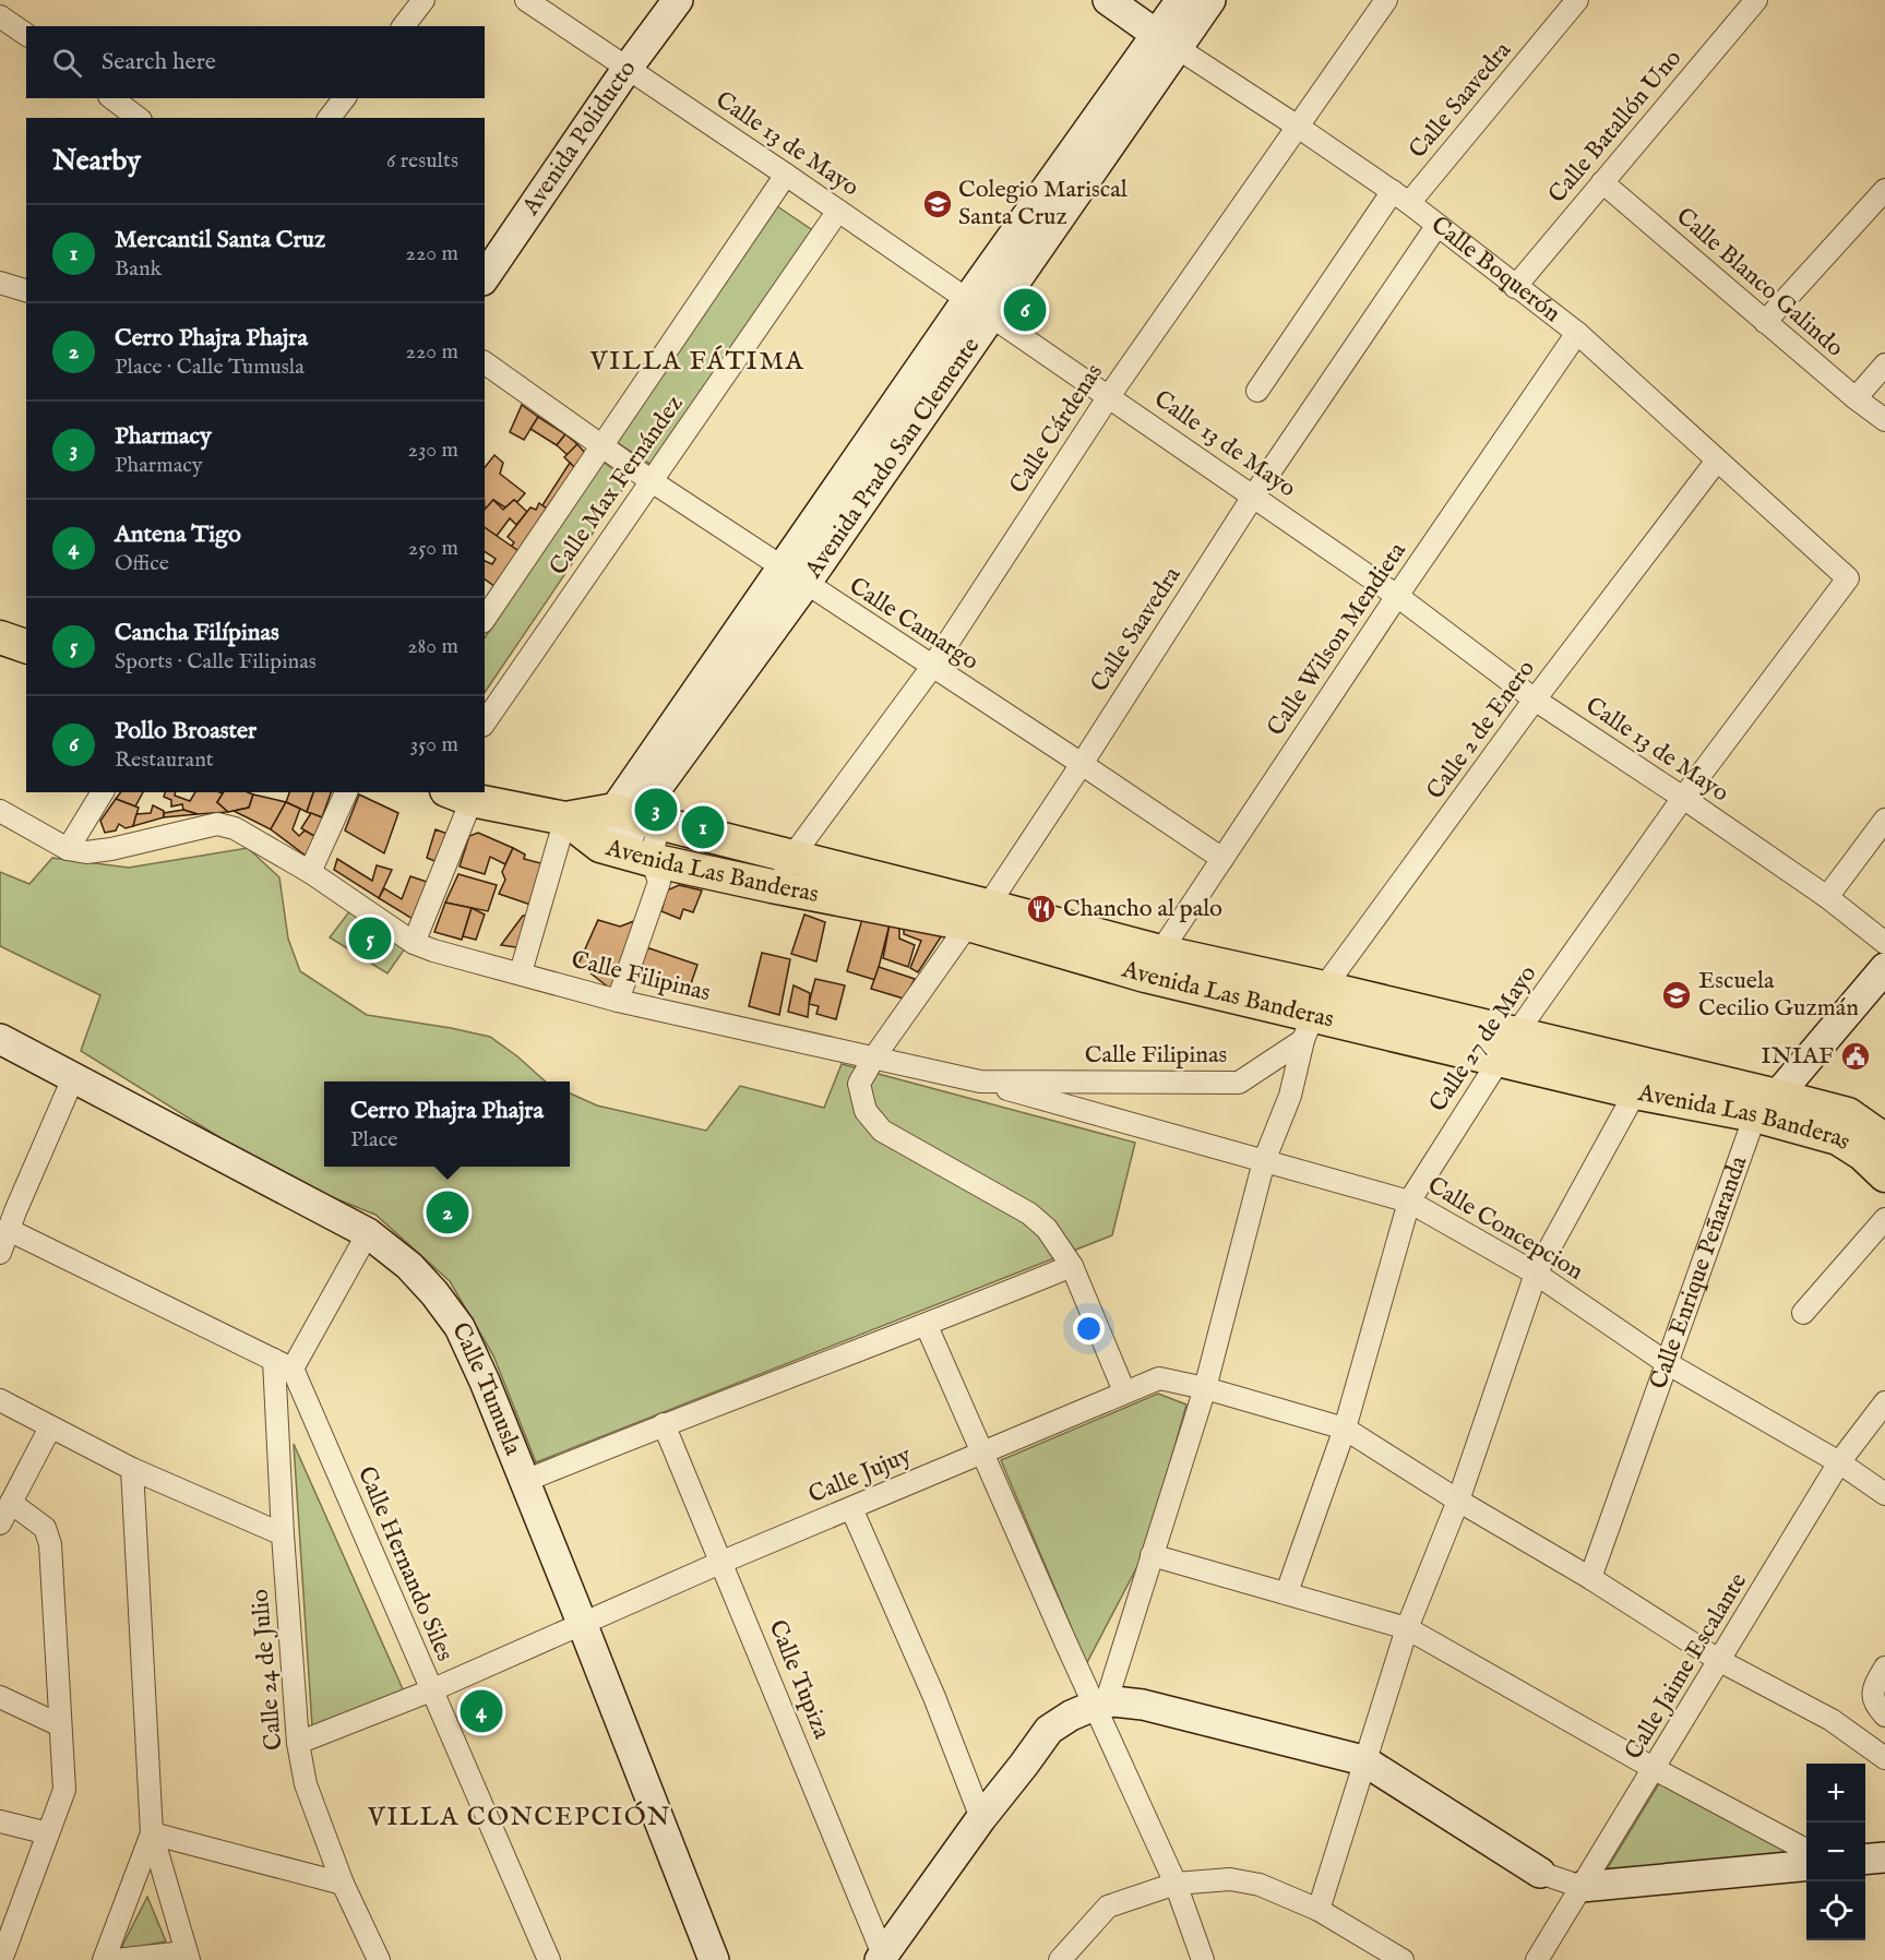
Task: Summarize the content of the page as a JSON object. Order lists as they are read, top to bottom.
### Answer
{
  "streets": {
    "main road": ["Avenida Las Banderas"],
    "street": [
      "Calle Saavedra",
      "Calle Batallón Uno",
      "Avenida Poliducto",
      "Calle 13 de Mayo",
      "Calle Boquerón",
      "Calle Blanco Galindo",
      "Calle Cárdenas",
      "Avenida Prado San Clemente",
      "Calle Max Fernández",
      "Calle Camargo",
      "Calle Wilson Mendieta",
      "Calle 2 de Enero",
      "Calle Filipinas",
      "Calle 27 de Mayo",
      "Calle Concepcion",
      "Calle Enrique Peñaranda",
      "Calle Tumusla",
      "Calle Jujuy",
      "Calle Hernando Siles",
      "Calle Jaime Escalante",
      "Calle 24 de Julio",
      "Calle Tupiza"
    ]
  },
  "crossings": [
    ["Calle Saavedra", "Calle 13 de Mayo"],
    ["Calle Saavedra", "Calle Boquerón"],
    ["Calle Saavedra", "Calle Camargo"],
    ["Calle Saavedra", "Avenida Las Banderas"],
    ["Calle Saavedra", "Calle Filipinas"],
    ["Calle Saavedra", "Calle Jujuy"],
    ["Calle Batallón Uno", "Calle Boquerón"],
    ["Calle Batallón Uno", "Calle Blanco Galindo"],
    ["Avenida Poliducto", "Calle 13 de Mayo"],
    ["Calle 13 de Mayo", "Calle Cárdenas"],
    ["Calle 13 de Mayo", "Avenida Prado San Clemente"],
    ["Calle 13 de Mayo", "Calle Max Fernández"],
    ["Calle 13 de Mayo", "Calle Wilson Mendieta"],
    ["Calle 13 de Mayo", "Calle 2 de Enero"],
    ["Calle 13 de Mayo", "Calle 27 de Mayo"],
    ["Calle Boquerón", "Calle Cárdenas"],
    ["Calle Boquerón", "Avenida Prado San Clemente"],
    ["Calle Boquerón", "Calle Wilson Mendieta"],
    ["Calle Boquerón", "Calle 2 de Enero"],
    ["Calle Boquerón", "Calle 27 de Mayo"],
    ["Calle Cárdenas", "Calle Camargo"],
    ["Calle Cárdenas", "Avenida Las Banderas"],
    ["Avenida Prado San Clemente", "Calle Camargo"],
    ["Avenida Prado San Clemente", "Avenida Las Banderas"],
    ["Calle Max Fernández", "Calle Camargo"],
    ["Calle Camargo", "Calle Wilson Mendieta"],
    ["Calle Wilson Mendieta", "Avenida Las Banderas"],
    ["Calle 2 de Enero", "Avenida Las Banderas"],
    ["Calle 2 de Enero", "Calle Filipinas"],
    ["Avenida Las Banderas", "Calle Filipinas"],
    ["Avenida Las Banderas", "Calle 27 de Mayo"],
    ["Avenida Las Banderas", "Calle Enrique Peñaranda"],
    ["Calle Filipinas", "Calle Concepcion"],
    ["Calle 27 de Mayo", "Calle Concepcion"],
    ["Calle Concepcion", "Calle Enrique Peñaranda"],
    ["Calle Concepcion", "Calle Jaime Escalante"],
    ["Calle Tumusla", "Calle Jujuy"],
    ["Calle Jujuy", "Calle Hernando Siles"],
    ["Calle Jujuy", "Calle 24 de Julio"],
    ["Calle Jujuy", "Calle Tupiza"],
    ["Calle Hernando Siles", "Calle 24 de Julio"]
  ],
  "districts": ["VILLA FÁTIMA", "VILLA CONCEPCIÓN"],
  "places": {
    "school or university": ["Colegio Mariscal Santa Cruz", "Escuela Cecilio Guzmán"],
    "restaurant": ["Chancho al palo"],
    "public building": ["INIAF"]
  },
  "page": {
    "search": "Search here",
    "heading": ["Nearby", "6 results"],
    "list": [
      {
        "mark": "1",
        "name": "Mercantil Santa Cruz",
        "note": "Bank",
        "value": "220 m"
      },
      {
        "mark": "2",
        "name": "Cerro Phajra Phajra",
        "note": "Place · Calle Tumusla",
        "value": "220 m"
      },
      {
        "mark": "3",
        "name": "Pharmacy",
        "note": "Pharmacy",
        "value": "230 m"
      },
      {
        "mark": "4",
        "name": "Antena Tigo",
        "note": "Office",
        "value": "250 m"
      },
      {
        "mark": "5",
        "name": "Cancha Filípinas",
        "note": "Sports · Calle Filipinas",
        "value": "280 m"
      },
      {
        "mark": "6",
        "name": "Pollo Broaster",
        "note": "Restaurant",
        "value": "350 m"
      }
    ],
    "pins": [
      "6",
      "3",
      "1",
      "5",
      "2",
      "4"
    ],
    "popup": ["Cerro Phajra Phajra", "Place"],
    "map_buttons": ["+", "−"]
  }
}
